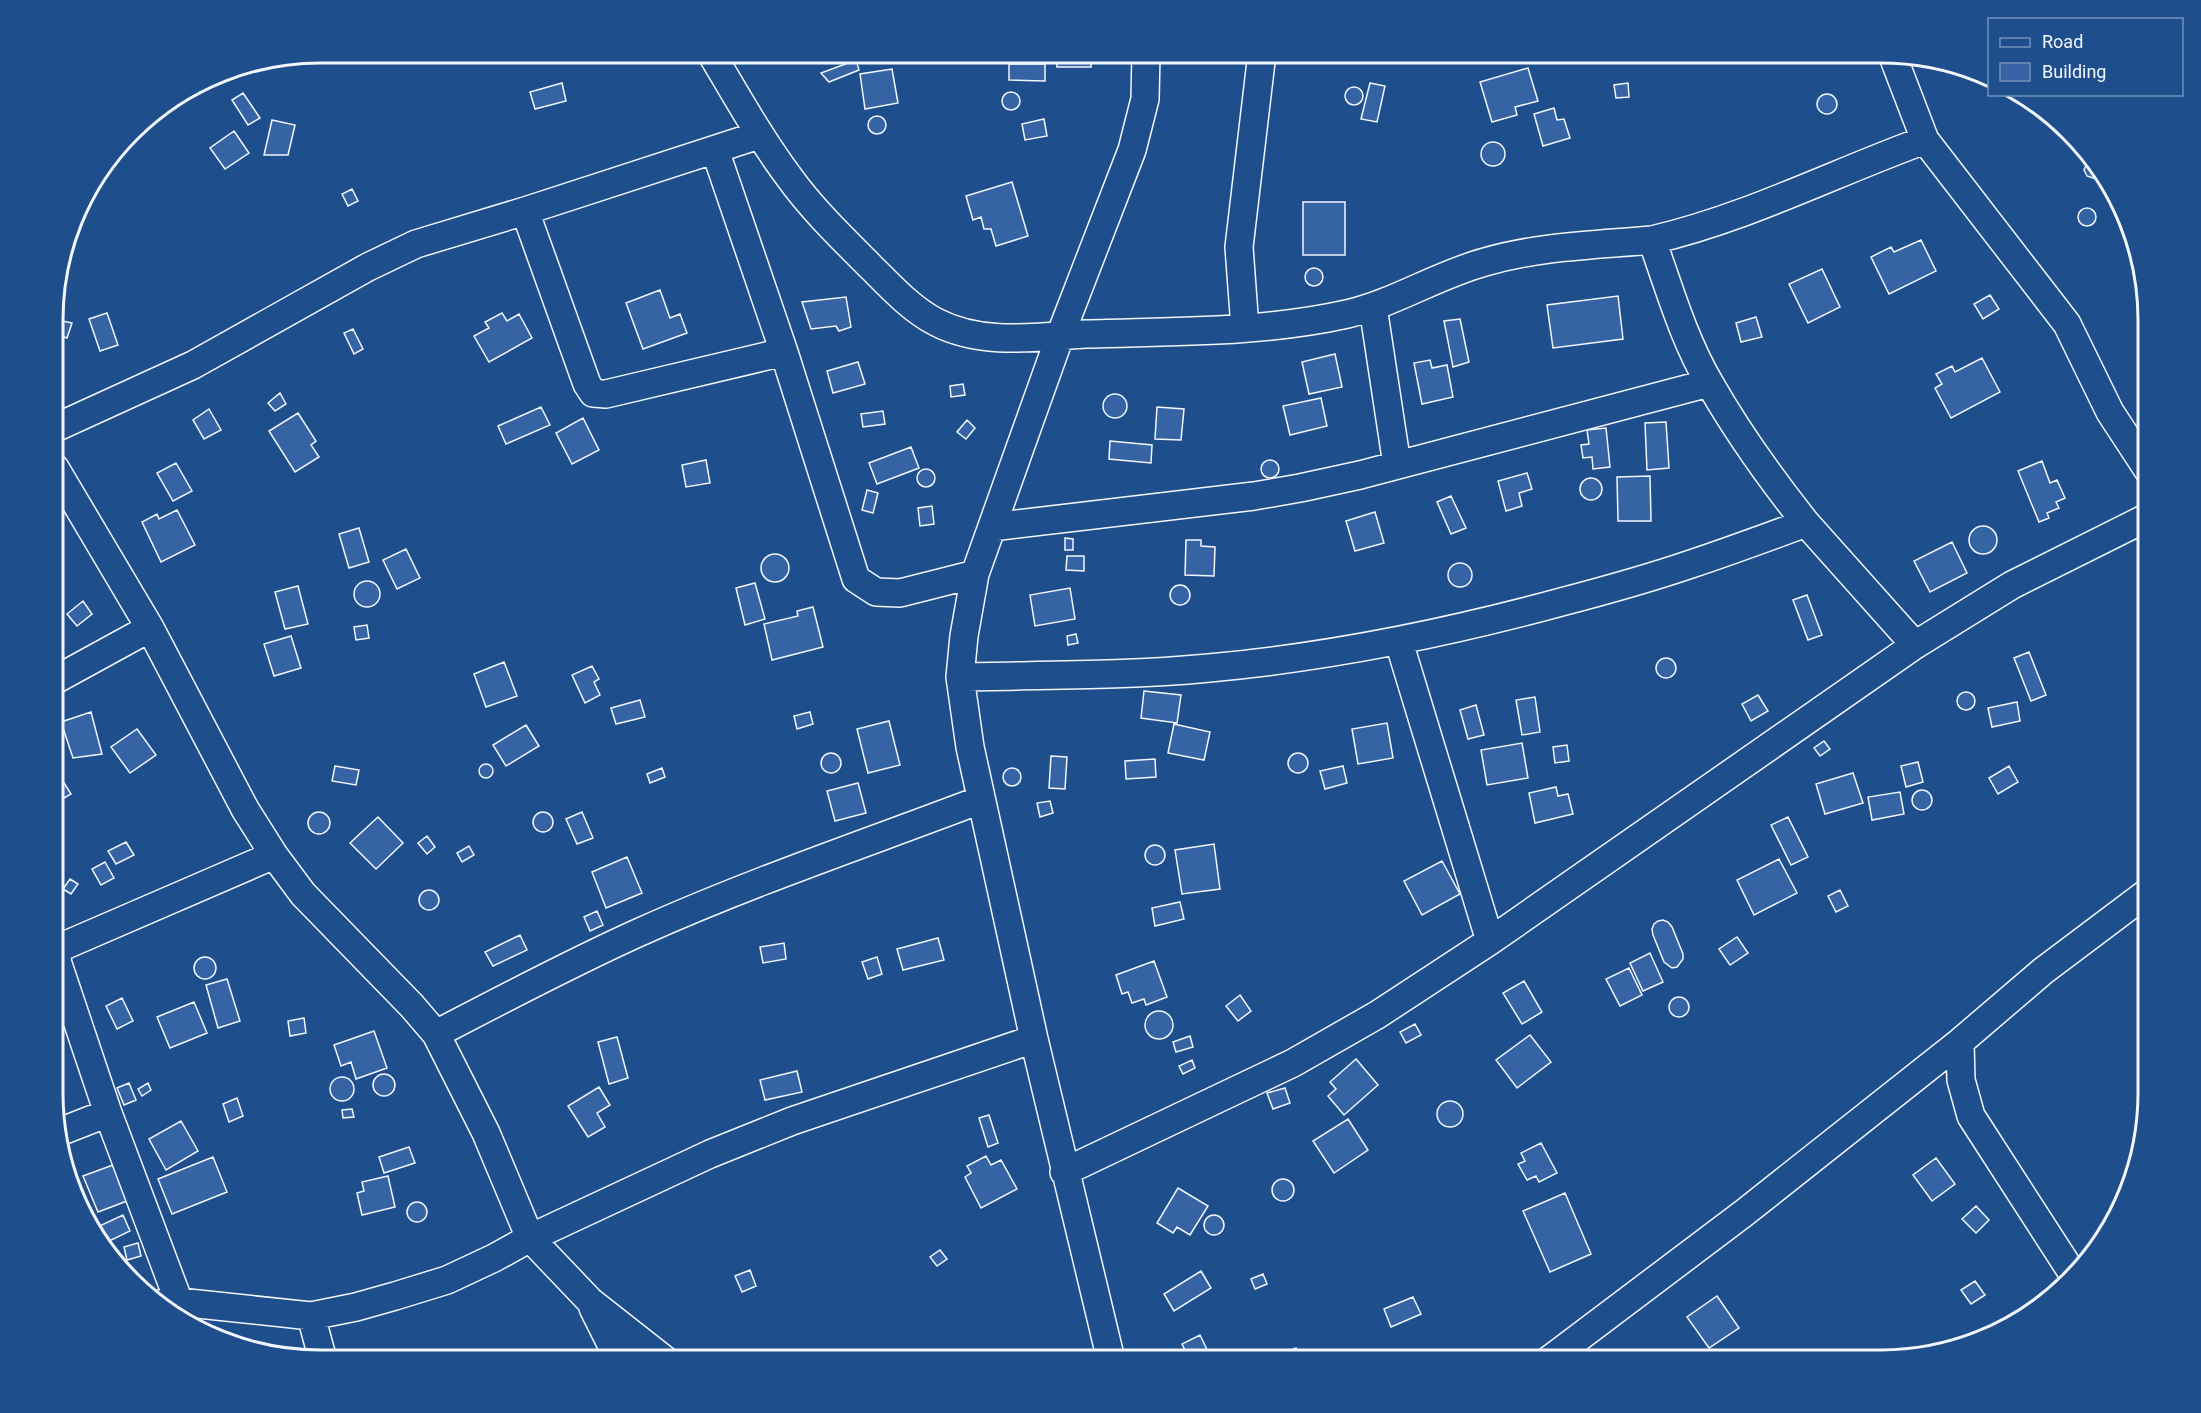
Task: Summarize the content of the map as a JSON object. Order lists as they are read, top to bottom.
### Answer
{
  "legend": ["Road", "Building"]
}
